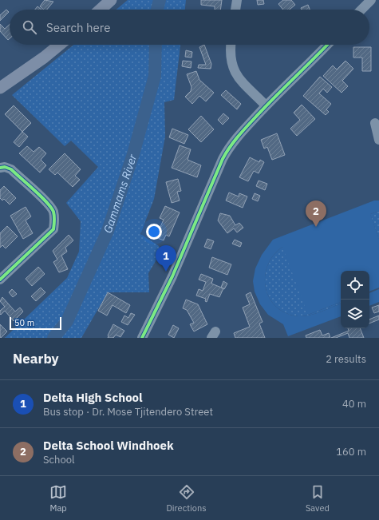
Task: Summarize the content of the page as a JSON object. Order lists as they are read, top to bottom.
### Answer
{
  "water": ["Gammams River"],
  "scale_bar": "50 m",
  "page": {
    "search": "Search here",
    "pins": ["2", "1"],
    "scale": "50 m",
    "heading": ["Nearby", "2 results"],
    "list": [
      {
        "mark": "1",
        "name": "Delta High School",
        "note": "Bus stop · Dr. Mose Tjitendero Street",
        "value": "40 m"
      },
      {
        "mark": "2",
        "name": "Delta School Windhoek",
        "note": "School",
        "value": "160 m"
      }
    ],
    "nav": ["Map", "Directions", "Saved"]
  }
}
